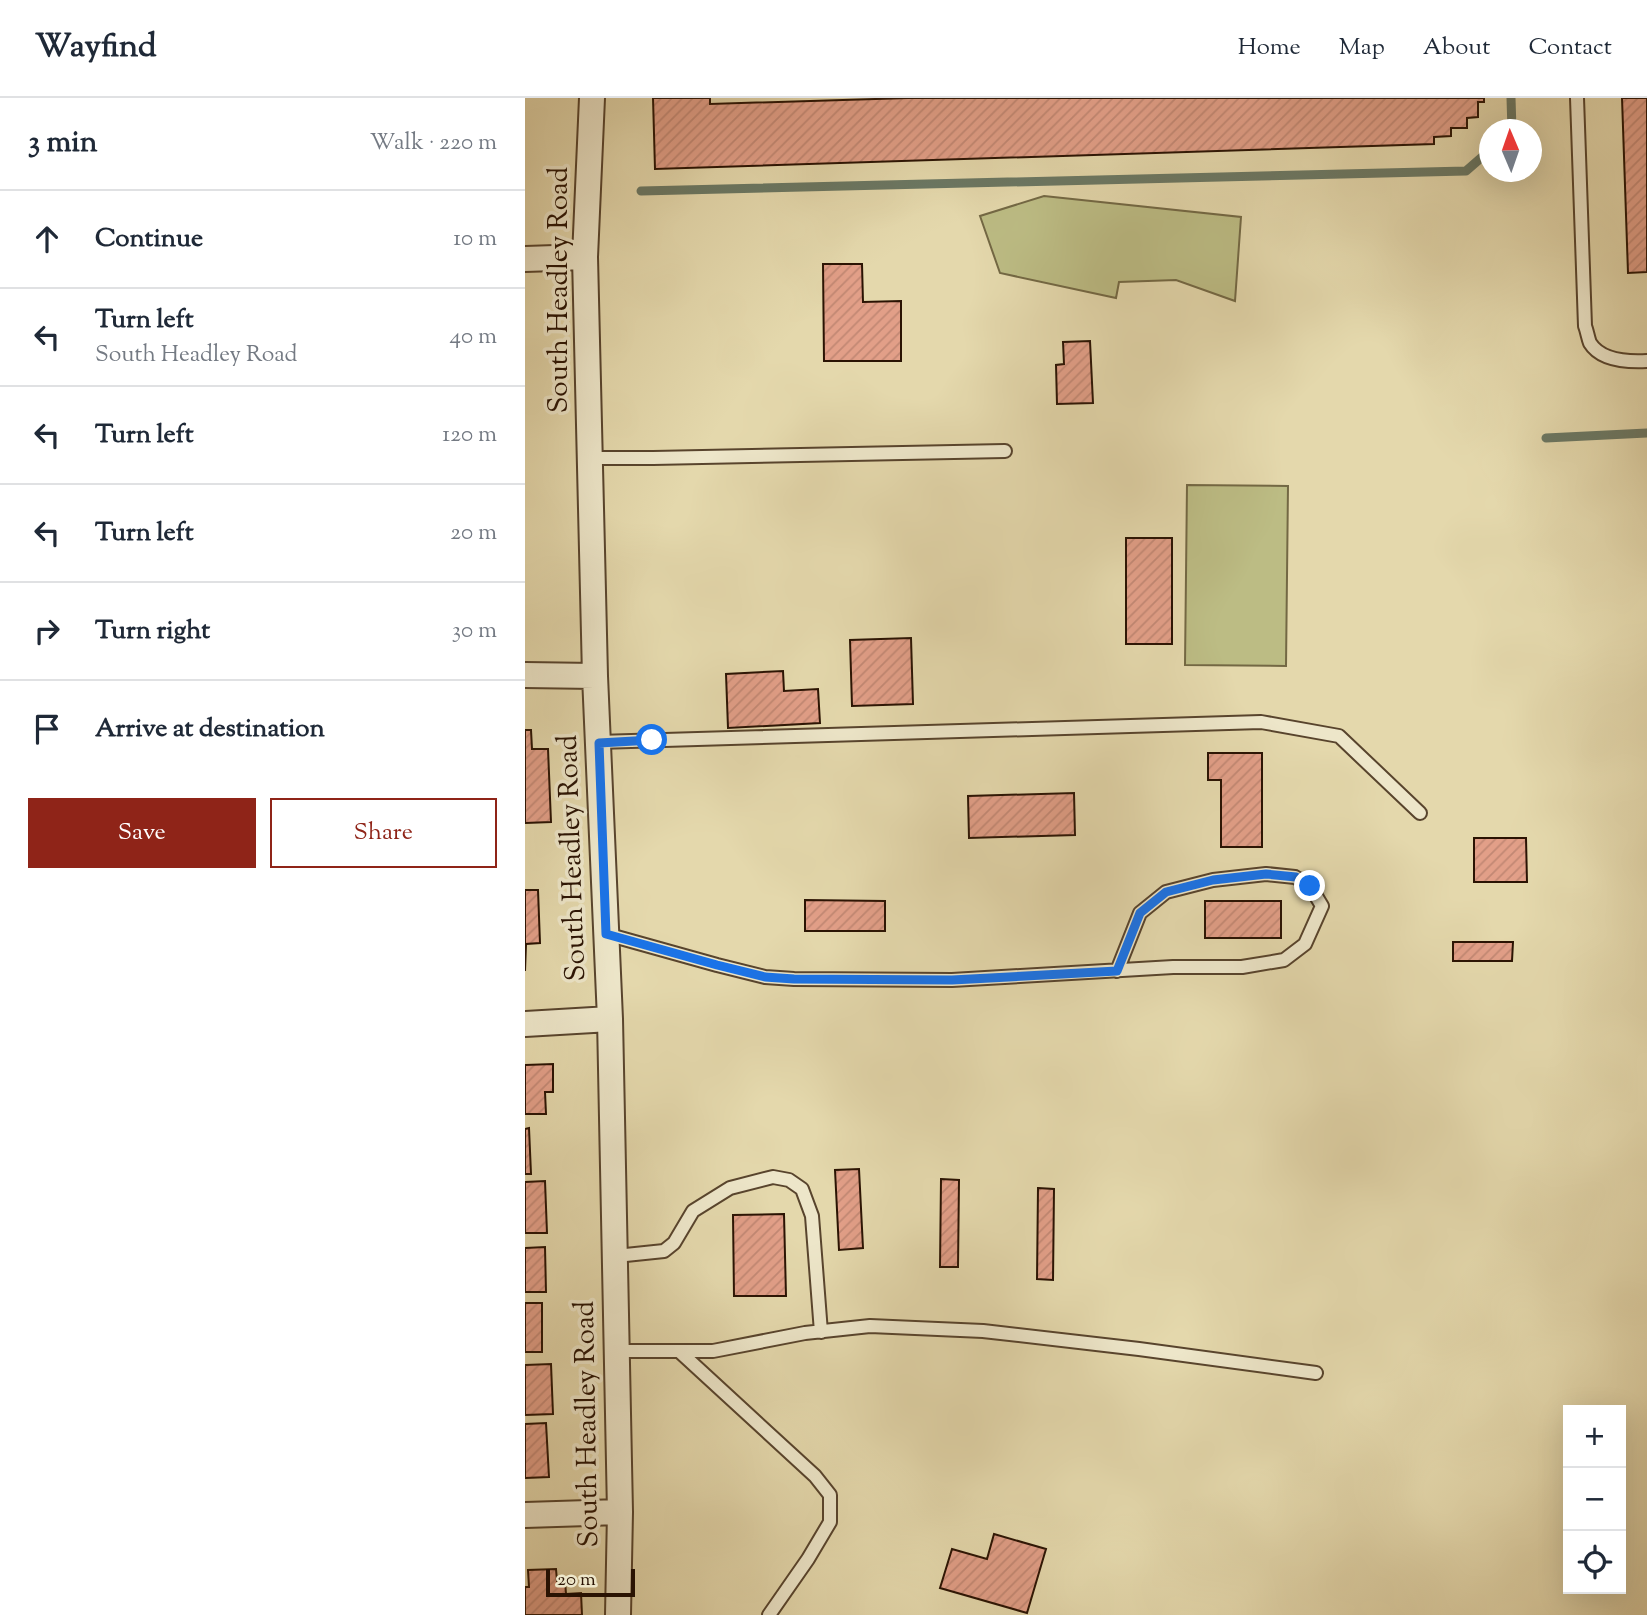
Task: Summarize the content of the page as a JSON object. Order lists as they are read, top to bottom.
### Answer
{
  "streets": {
    "street": ["South Headley Road"]
  },
  "scale_bar": "20 m",
  "north": "top",
  "page": {
    "header": "Wayfind",
    "nav": [
      "Home",
      "Map",
      "About",
      "Contact"
    ],
    "heading": ["3 min", "Walk · 220 m"],
    "list": [
      ["Continue", "10 m"],
      ["Turn left", "South Headley Road", "40 m"],
      ["Turn left", "120 m"],
      ["Turn left", "20 m"],
      ["Turn right", "30 m"],
      "Arrive at destination"
    ],
    "buttons": ["Save", "Share"],
    "map_buttons": ["+", "−"],
    "scale": "20 m"
  }
}
